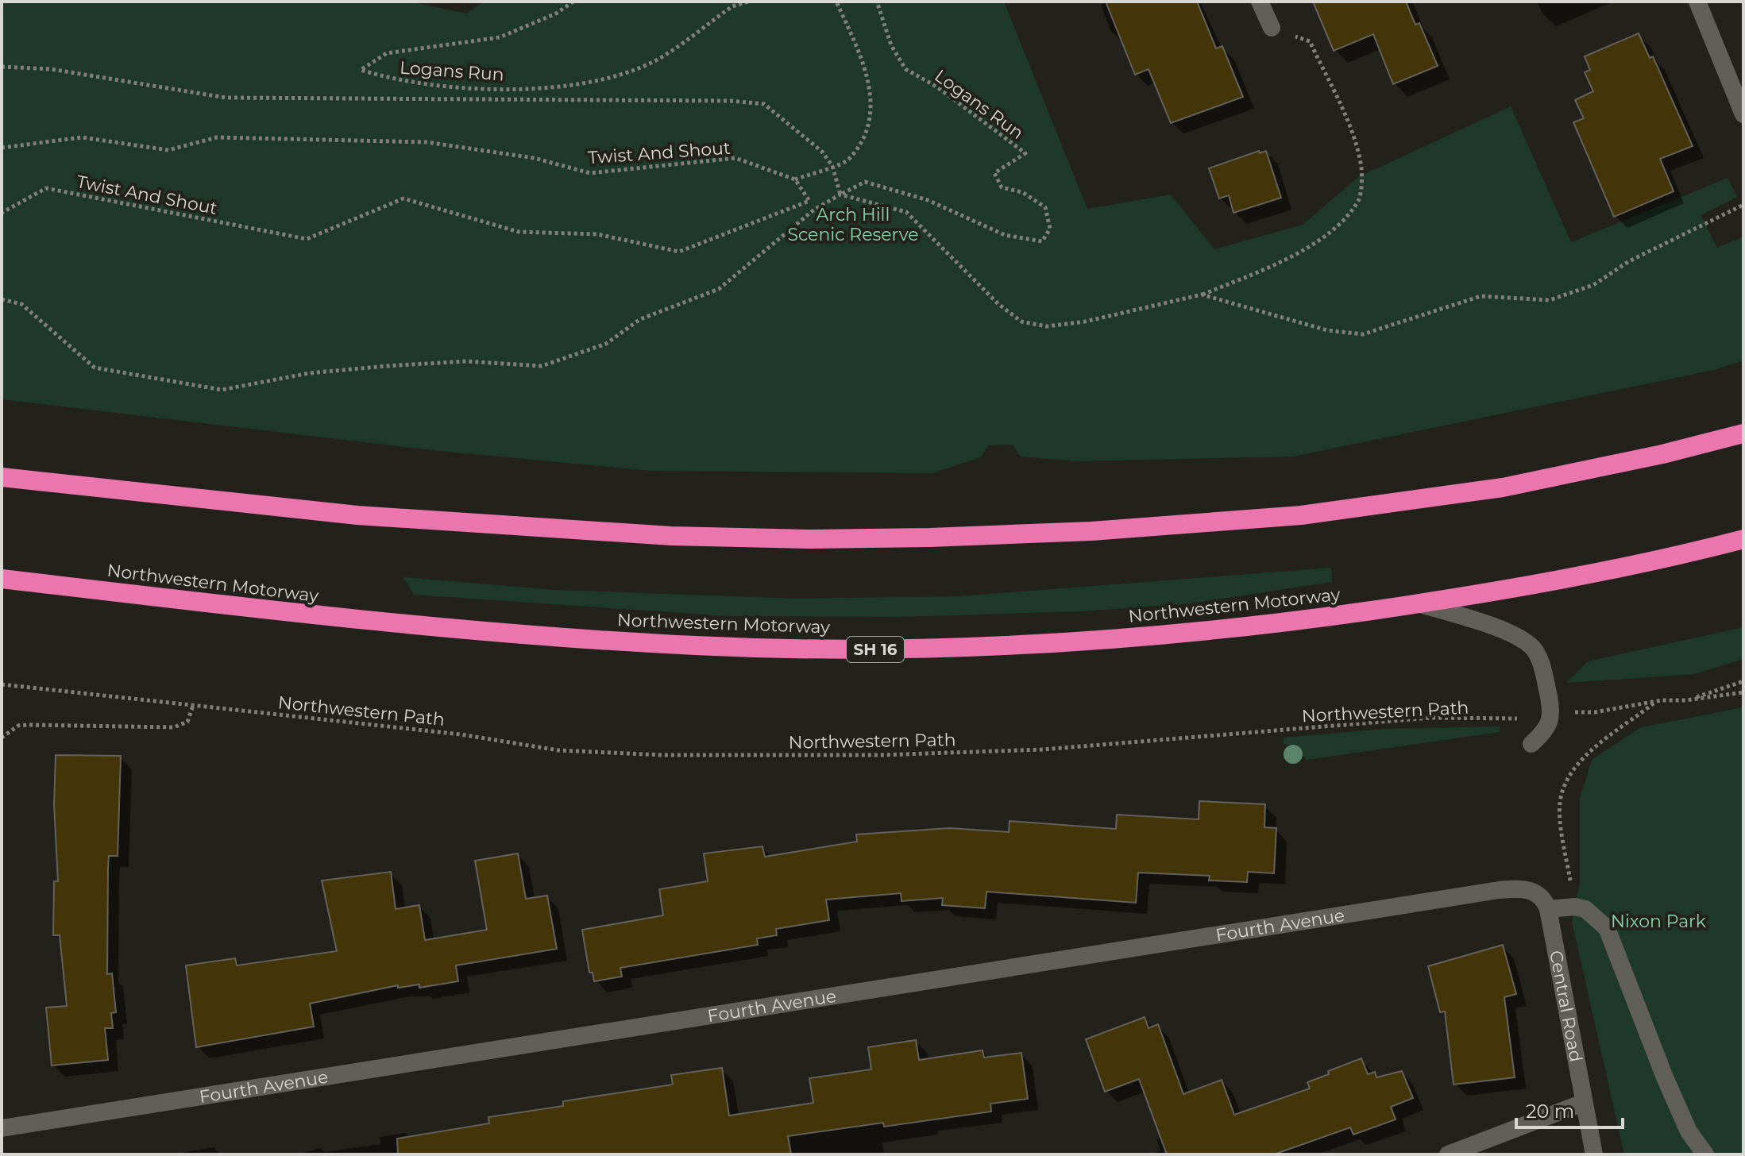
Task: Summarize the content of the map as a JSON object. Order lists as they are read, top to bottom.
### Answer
{
  "streets": {
    "highway": ["Northwestern Motorway", "SH 16"],
    "street": ["Fourth Avenue", "Central Road"],
    "path": ["Logans Run", "Twist And Shout", "Northwestern Path"]
  },
  "crossings": [
    ["Fourth Avenue", "Central Road"]
  ],
  "parks": ["Arch Hill Scenic Reserve", "Nixon Park"],
  "scale_bar": "20 m"
}
